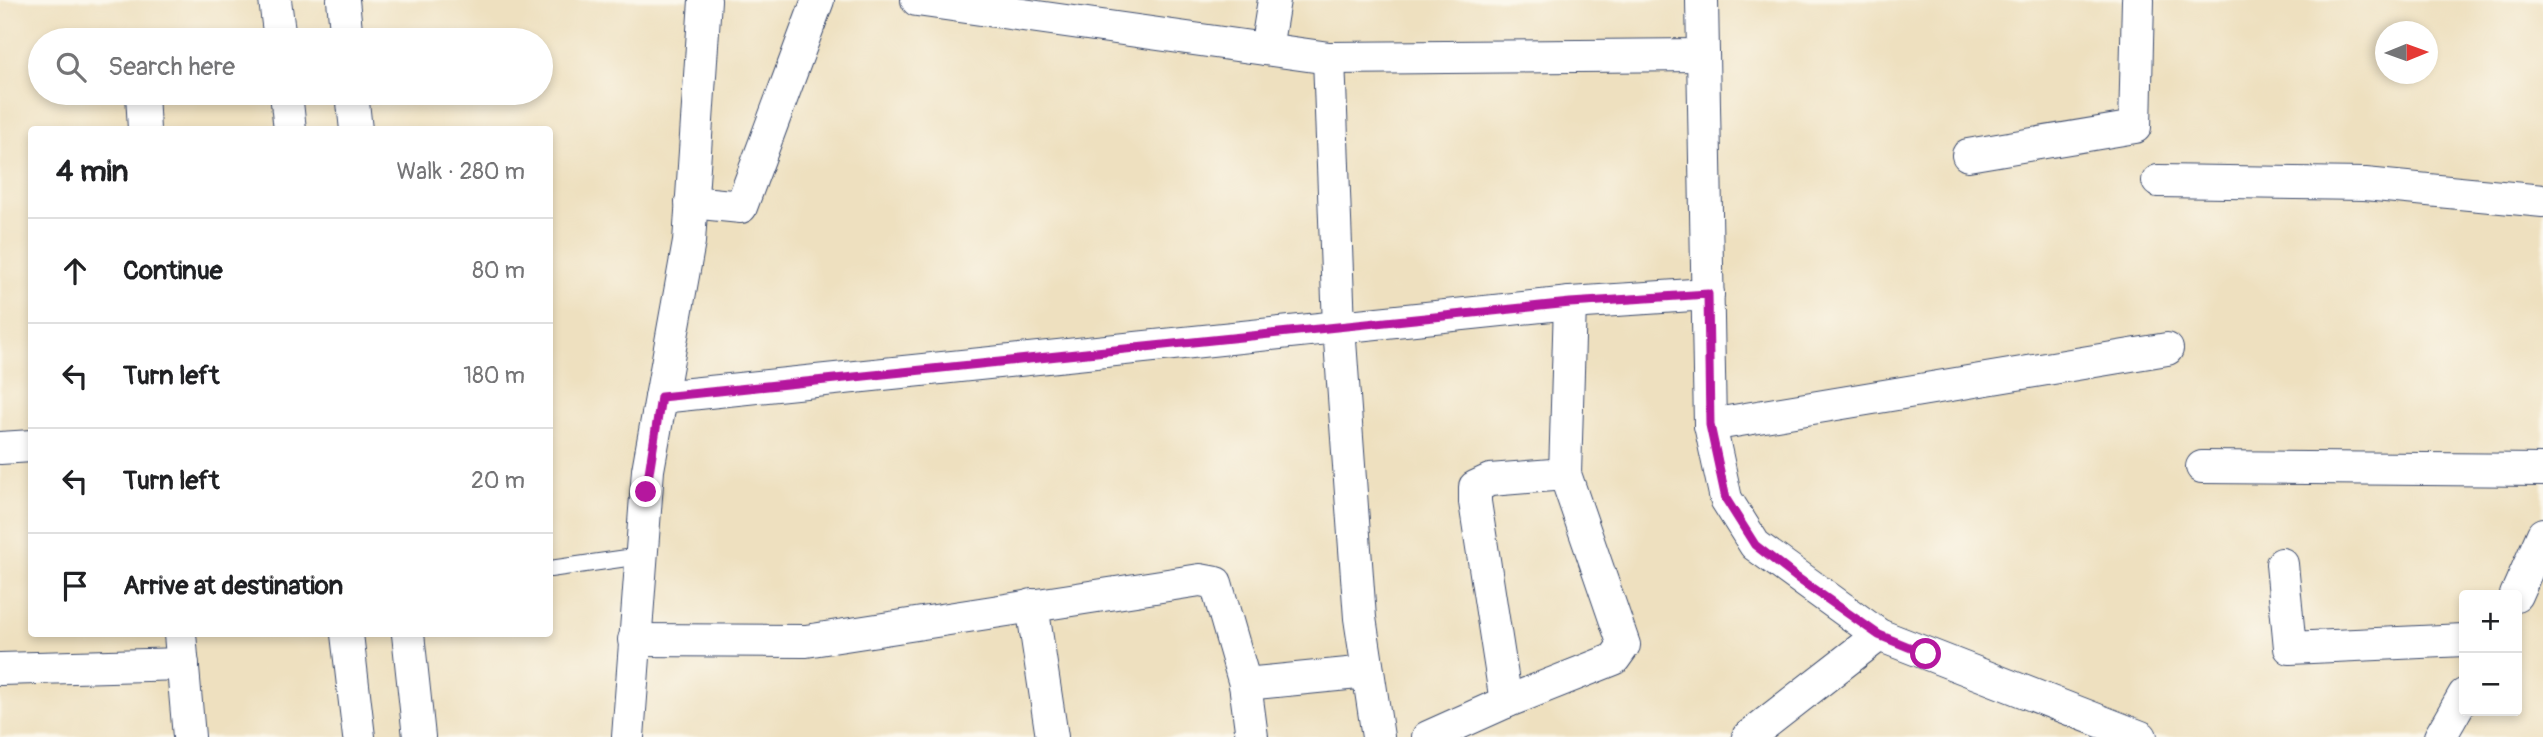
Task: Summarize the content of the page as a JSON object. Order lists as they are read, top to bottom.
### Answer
{
  "north": "right",
  "page": {
    "search": "Search here",
    "heading": ["4 min", "Walk · 280 m"],
    "list": [
      ["Continue", "80 m"],
      ["Turn left", "180 m"],
      ["Turn left", "20 m"],
      "Arrive at destination"
    ],
    "map_buttons": ["+", "−"]
  }
}
